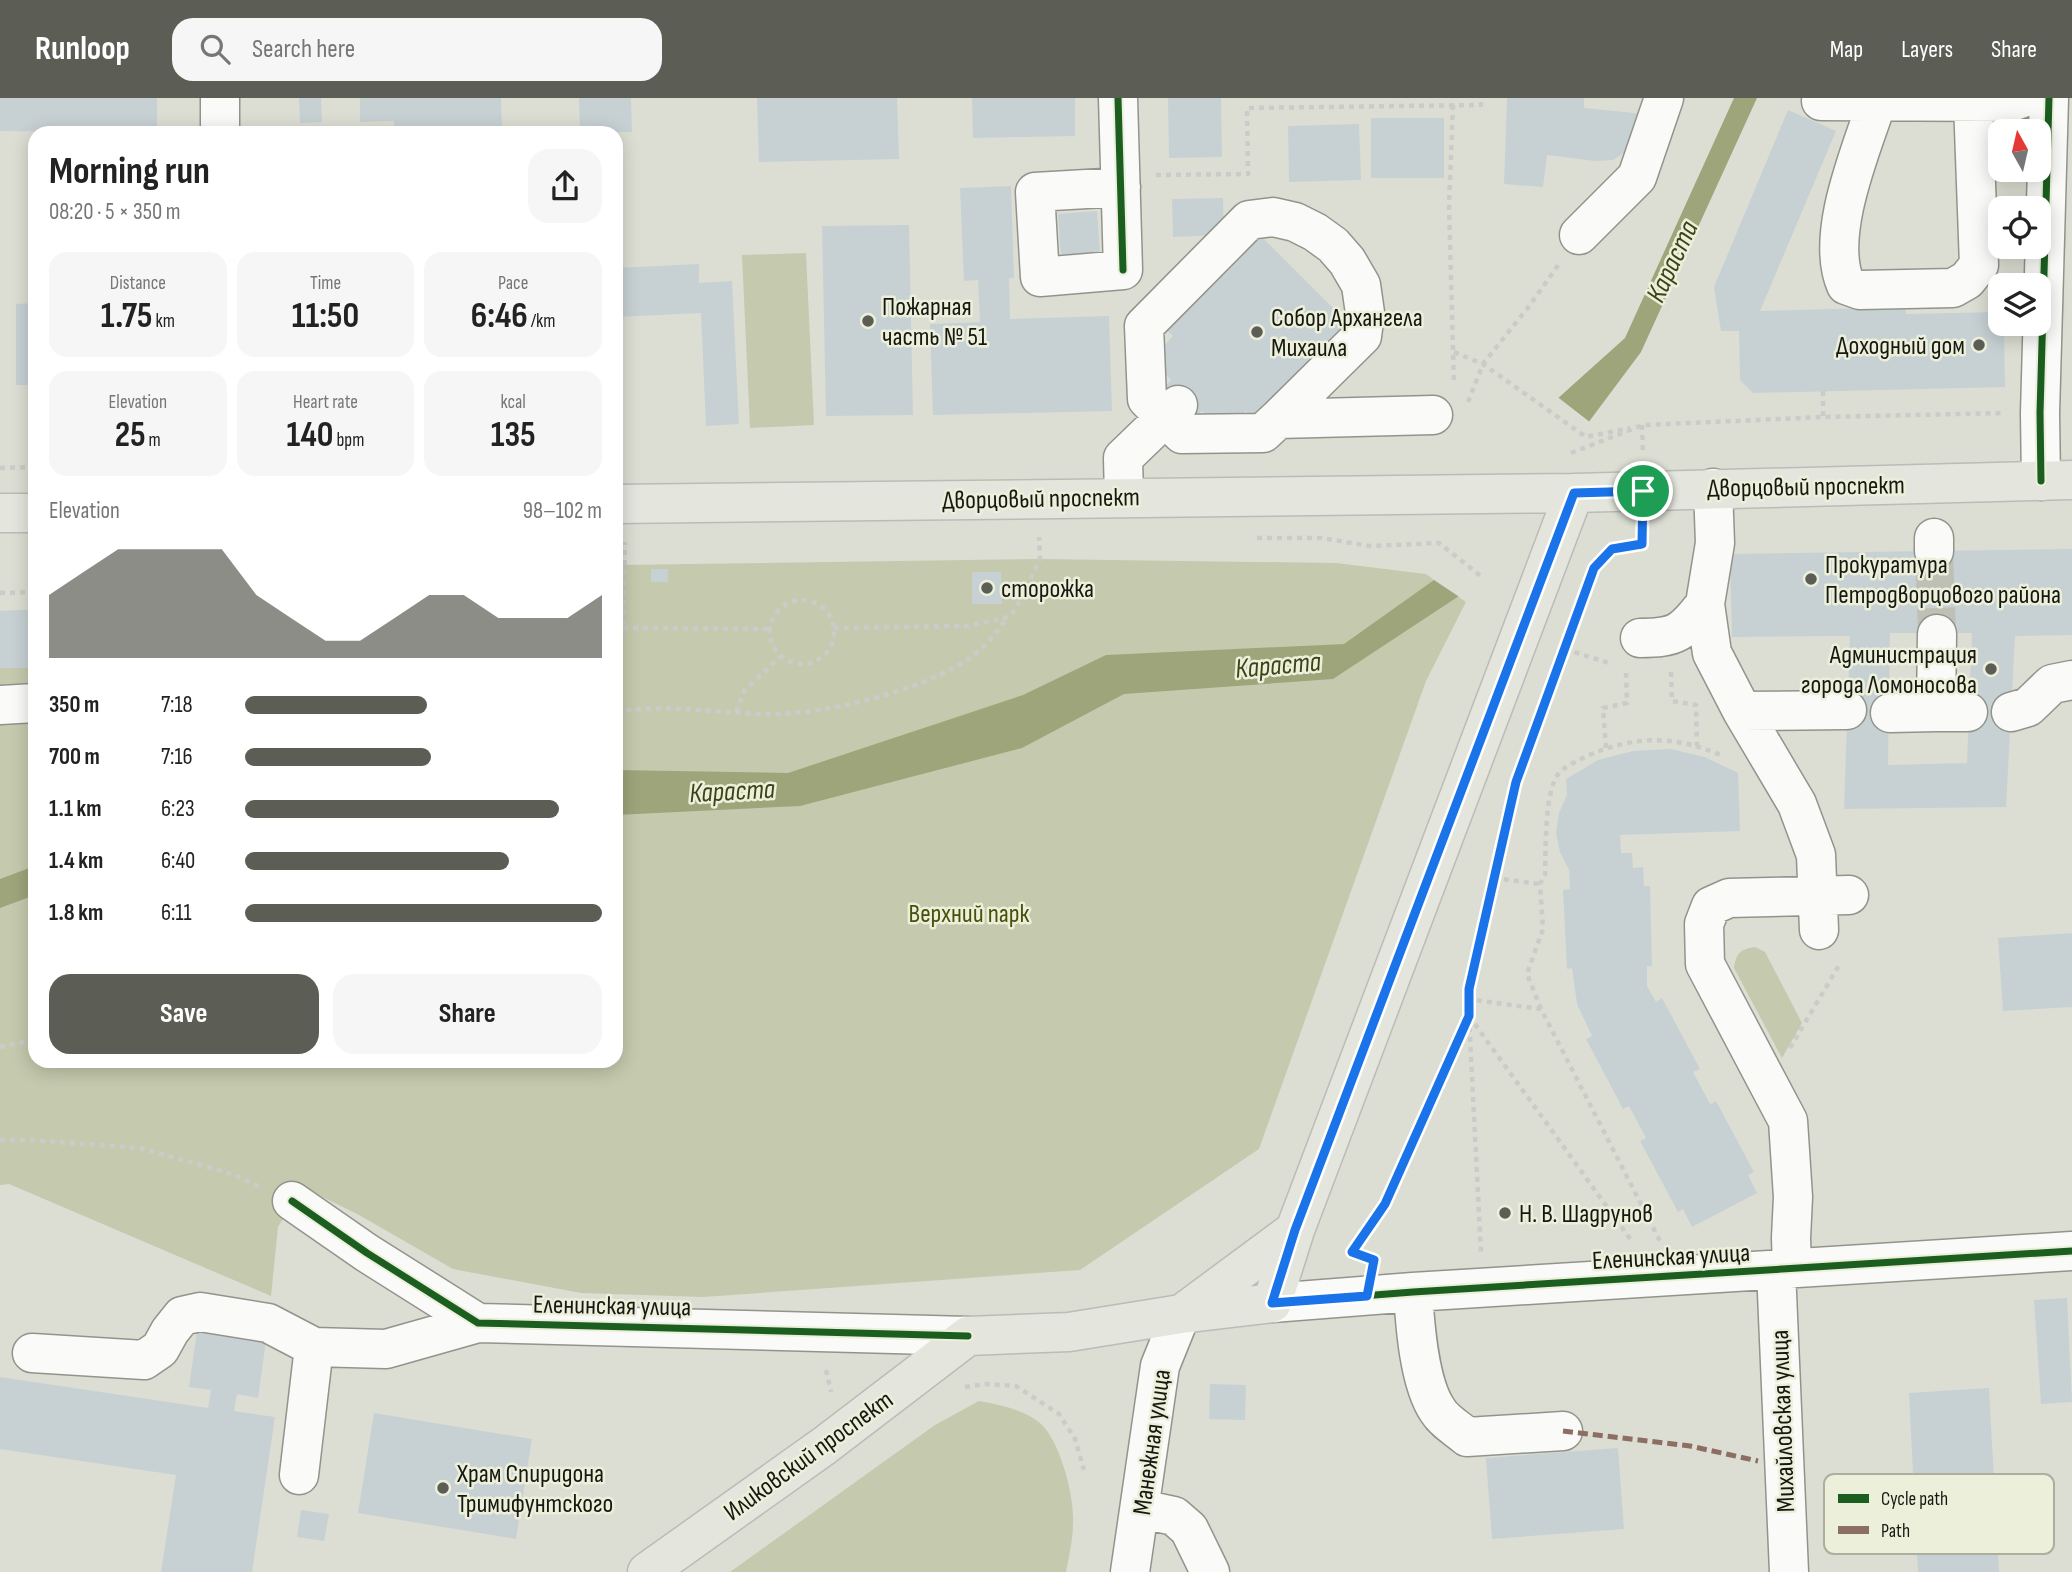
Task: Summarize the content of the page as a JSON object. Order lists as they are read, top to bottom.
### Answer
{
  "streets": {
    "main road": ["Дворцовый проспект", "Еленинская улица", "Иликовский проспект"],
    "street": ["Михайловская улица", "Манежная улица"]
  },
  "crossings": [
    ["Еленинская улица", "Михайловская улица"],
    ["Еленинская улица", "Манежная улица"],
    ["Еленинская улица", "Иликовский проспект"]
  ],
  "water": ["Караста"],
  "parks": ["Верхний парк"],
  "places": [
    "Пожарная часть № 51",
    "Собор Архангела Михаила",
    "Доходный дом",
    "Прокуратура Петродворцового района",
    "сторожка",
    "Администрация города Ломоносова",
    "Н. В. Шадрунов",
    "Храм Спиридона Тримифунтского"
  ],
  "legend": ["Cycle path", "Path"],
  "north": "top",
  "page": {
    "header": "Runloop",
    "search": "Search here",
    "nav": ["Map", "Layers", "Share"],
    "heading": ["Morning run", "08:20 · 5 × 350 m"],
    "stats": [
      ["Distance", "1.75 km"],
      ["Time", "11:50"],
      ["Pace", "6:46 /km"],
      ["Elevation", "25 m"],
      ["Heart rate", "140 bpm"],
      ["kcal", "135"]
    ],
    "chart": ["Elevation", "98–102 m"],
    "list": [
      {
        "name": "350 m",
        "note": "7:18"
      },
      {
        "name": "700 m",
        "note": "7:16"
      },
      {
        "name": "1.1 km",
        "note": "6:23"
      },
      {
        "name": "1.4 km",
        "note": "6:40"
      },
      {
        "name": "1.8 km",
        "note": "6:11"
      }
    ],
    "buttons": ["Save", "Share"]
  }
}
